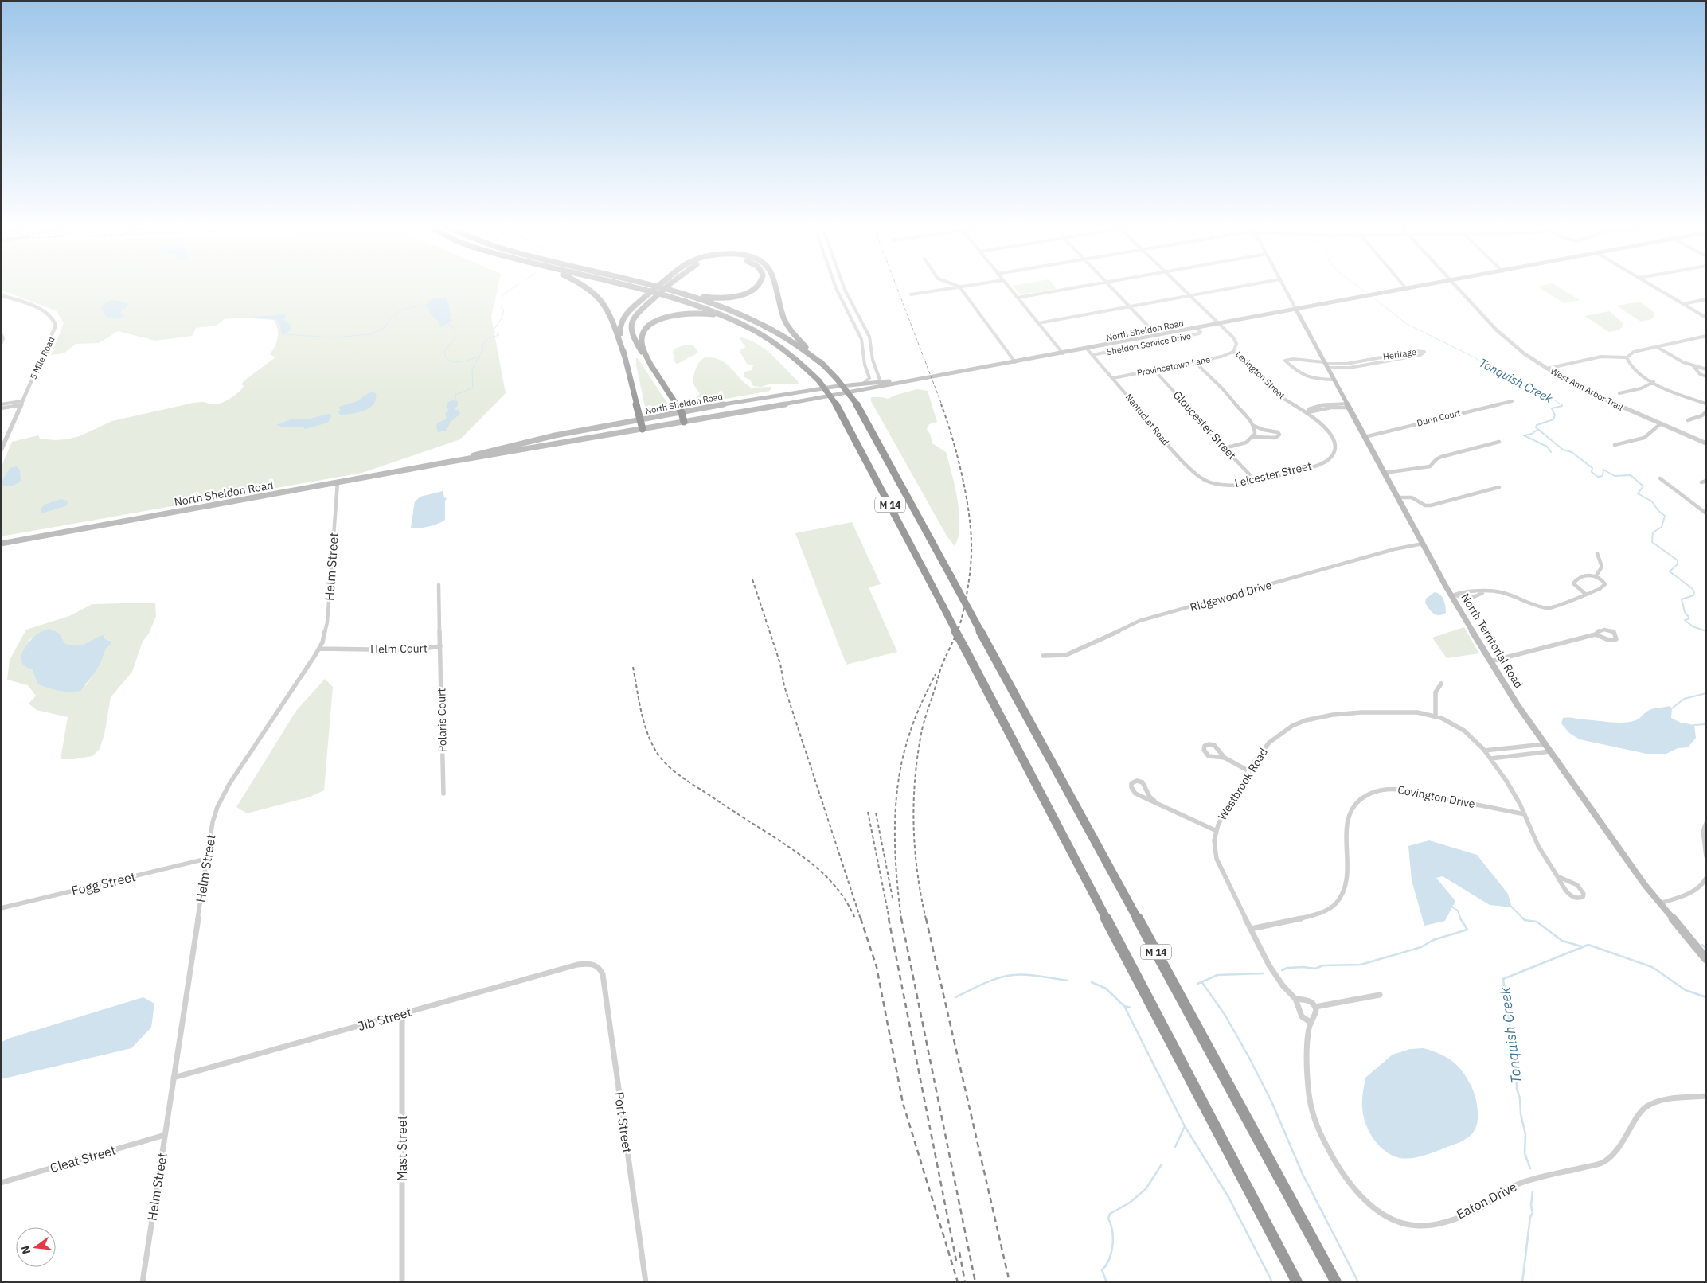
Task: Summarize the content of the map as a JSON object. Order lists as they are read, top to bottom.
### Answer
{
  "streets": {
    "highway": ["M 14"],
    "main road": ["North Sheldon Road", "North Territorial Road"],
    "street": [
      "Sheldon Service Drive",
      "Heritage",
      "5 Mile Road",
      "Provincetown Lane",
      "Lexington Street",
      "West Ann Arbor Trail",
      "Dunn Court",
      "Nantucket Road",
      "Gloucester Street",
      "Leicester Street",
      "Helm Street",
      "Ridgewood Drive",
      "Helm Court",
      "Polaris Court",
      "Westbrook Road",
      "Covington Drive",
      "Fogg Street",
      "Jib Street",
      "Port Street",
      "Mast Street",
      "Cleat Street",
      "Eaton Drive"
    ]
  },
  "crossings": [
    ["North Sheldon Road", "Sheldon Service Drive"],
    ["North Sheldon Road", "Lexington Street"],
    ["North Sheldon Road", "Nantucket Road"],
    ["North Sheldon Road", "Helm Street"],
    ["North Sheldon Road", "North Territorial Road"],
    ["Sheldon Service Drive", "Nantucket Road"],
    ["Heritage", "North Territorial Road"],
    ["Provincetown Lane", "Lexington Street"],
    ["Provincetown Lane", "Nantucket Road"],
    ["Provincetown Lane", "Gloucester Street"],
    ["Lexington Street", "Leicester Street"],
    ["Dunn Court", "North Territorial Road"],
    ["Nantucket Road", "Leicester Street"],
    ["Gloucester Street", "Leicester Street"],
    ["Helm Street", "Helm Court"],
    ["Helm Street", "Fogg Street"],
    ["Helm Street", "Jib Street"],
    ["Helm Street", "Cleat Street"],
    ["Ridgewood Drive", "North Territorial Road"],
    ["Helm Court", "Polaris Court"],
    ["Westbrook Road", "Covington Drive"],
    ["Jib Street", "Port Street"],
    ["Jib Street", "Mast Street"]
  ],
  "water": ["Tonquish Creek"],
  "north": "left"
}
